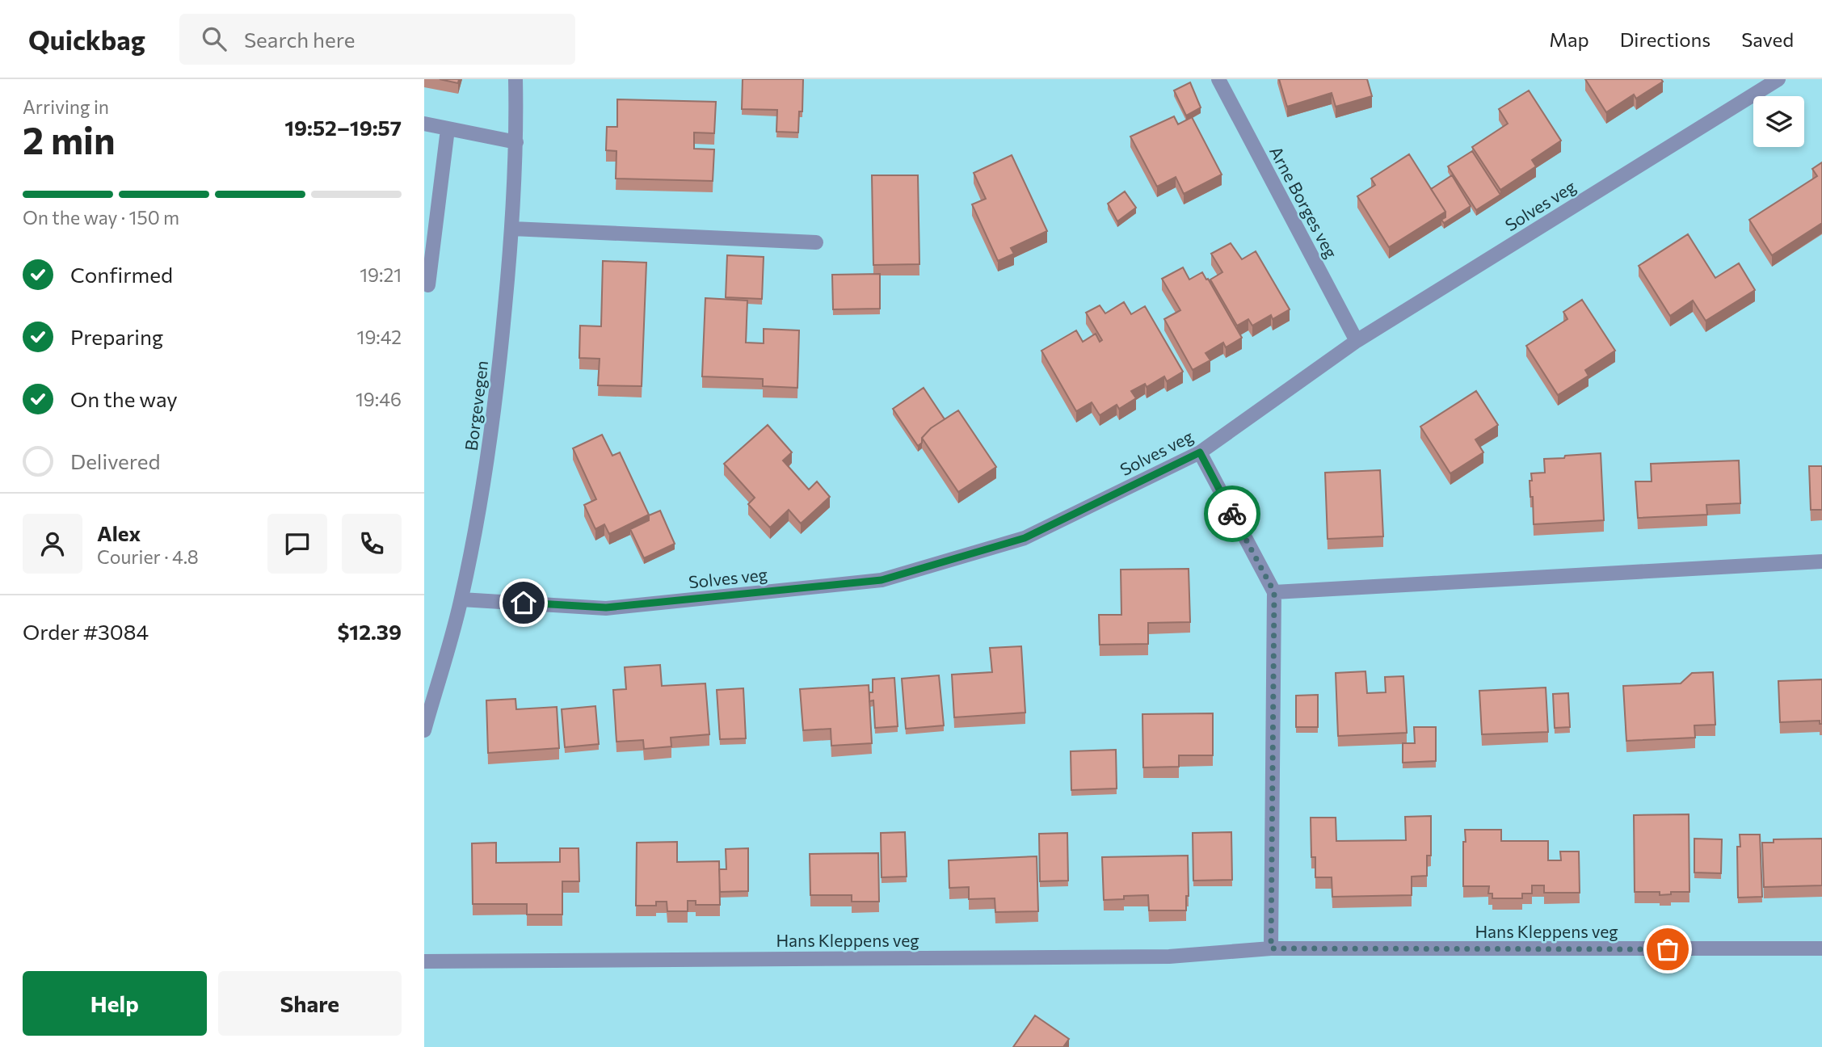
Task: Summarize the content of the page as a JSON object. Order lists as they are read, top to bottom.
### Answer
{
  "streets": {
    "street": [
      "Arne Borges veg",
      "Solves veg",
      "Borgevegen",
      "Hans Kleppens veg"
    ]
  },
  "crossings": [
    ["Arne Borges veg", "Solves veg"],
    ["Solves veg", "Borgevegen"]
  ],
  "page": {
    "header": "Quickbag",
    "search": "Search here",
    "nav": ["Map", "Directions", "Saved"],
    "heading": ["2 min", "Arriving in", "19:52–19:57"],
    "panel": [
      "Alex",
      "Courier · 4.8",
      "Order #3084",
      "$12.39"
    ],
    "bar": "On the way · 150 m",
    "list": [
      ["Confirmed", "19:21"],
      ["Preparing", "19:42"],
      ["On the way", "19:46"],
      "Delivered"
    ],
    "buttons": ["Help", "Share"]
  }
}
